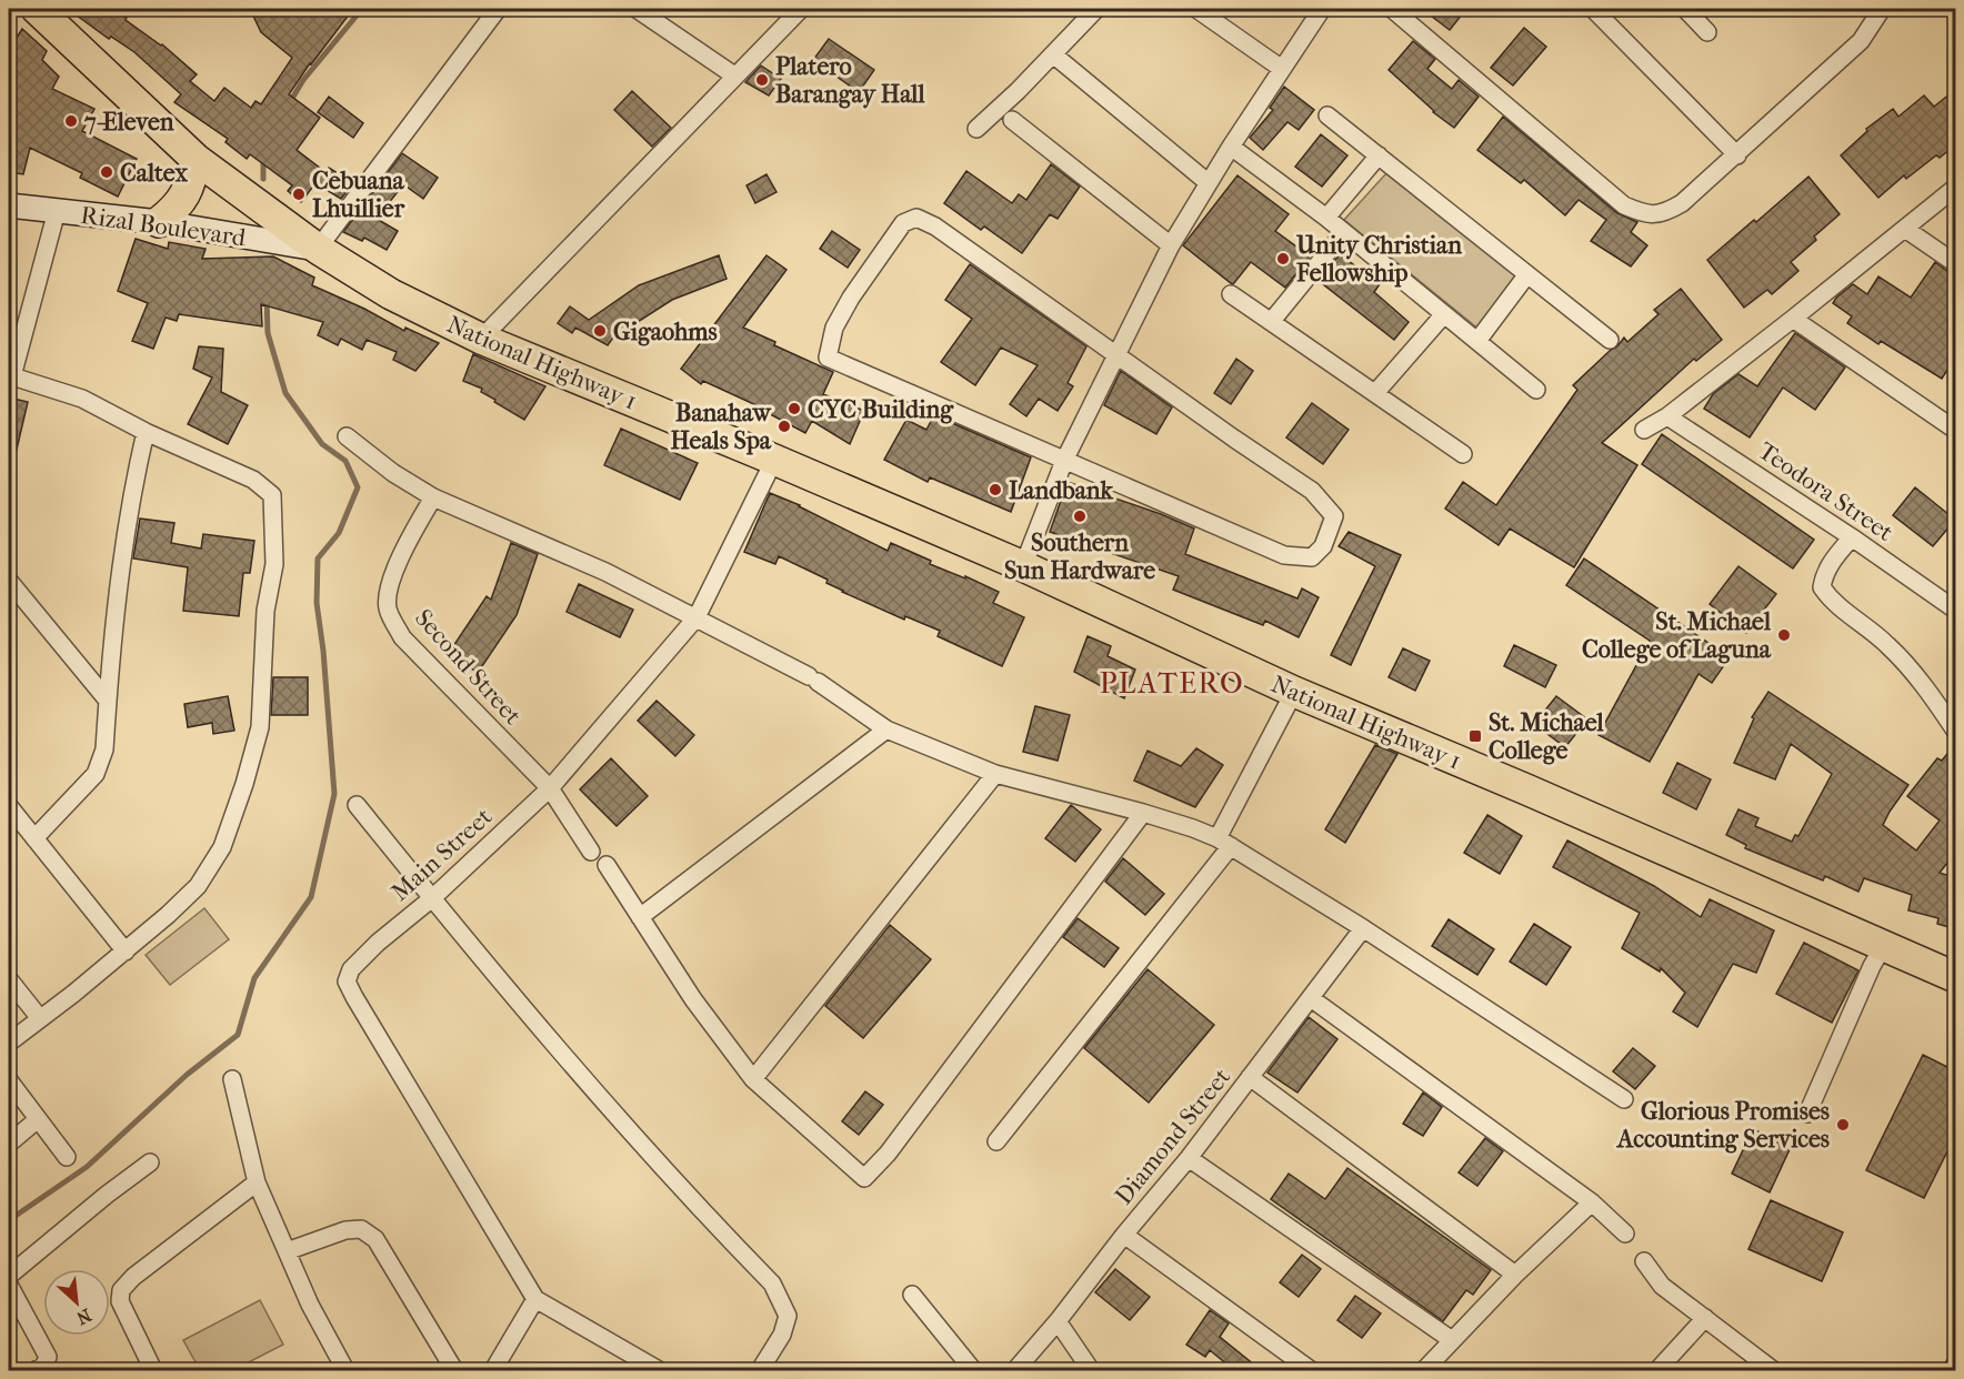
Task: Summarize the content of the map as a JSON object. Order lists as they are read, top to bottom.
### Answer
{
  "streets": {
    "highway": ["National Highway 1"],
    "main road": ["Rizal Boulevard"],
    "street": [
      "Teodora Street",
      "Second Street",
      "Main Street",
      "Diamond Street"
    ]
  },
  "crossings": [
    ["Rizal Boulevard", "National Highway 1"],
    ["National Highway 1", "Main Street"],
    ["Second Street", "Main Street"]
  ],
  "districts": ["PLATERO"],
  "places": {
    "other": [
      "Platero Barangay Hall",
      "7-Eleven",
      "Caltex",
      "Cebuana Lhuillier",
      "Unity Christian Fellowship",
      "Gigaohms",
      "CYC Building",
      "Banahaw Heals Spa",
      "Landbank",
      "Southern Sun Hardware",
      "St. Michael College of Laguna",
      "Glorious Promises Accounting Services"
    ],
    "transit": ["St. Michael College"]
  },
  "north": "bottom right"
}
